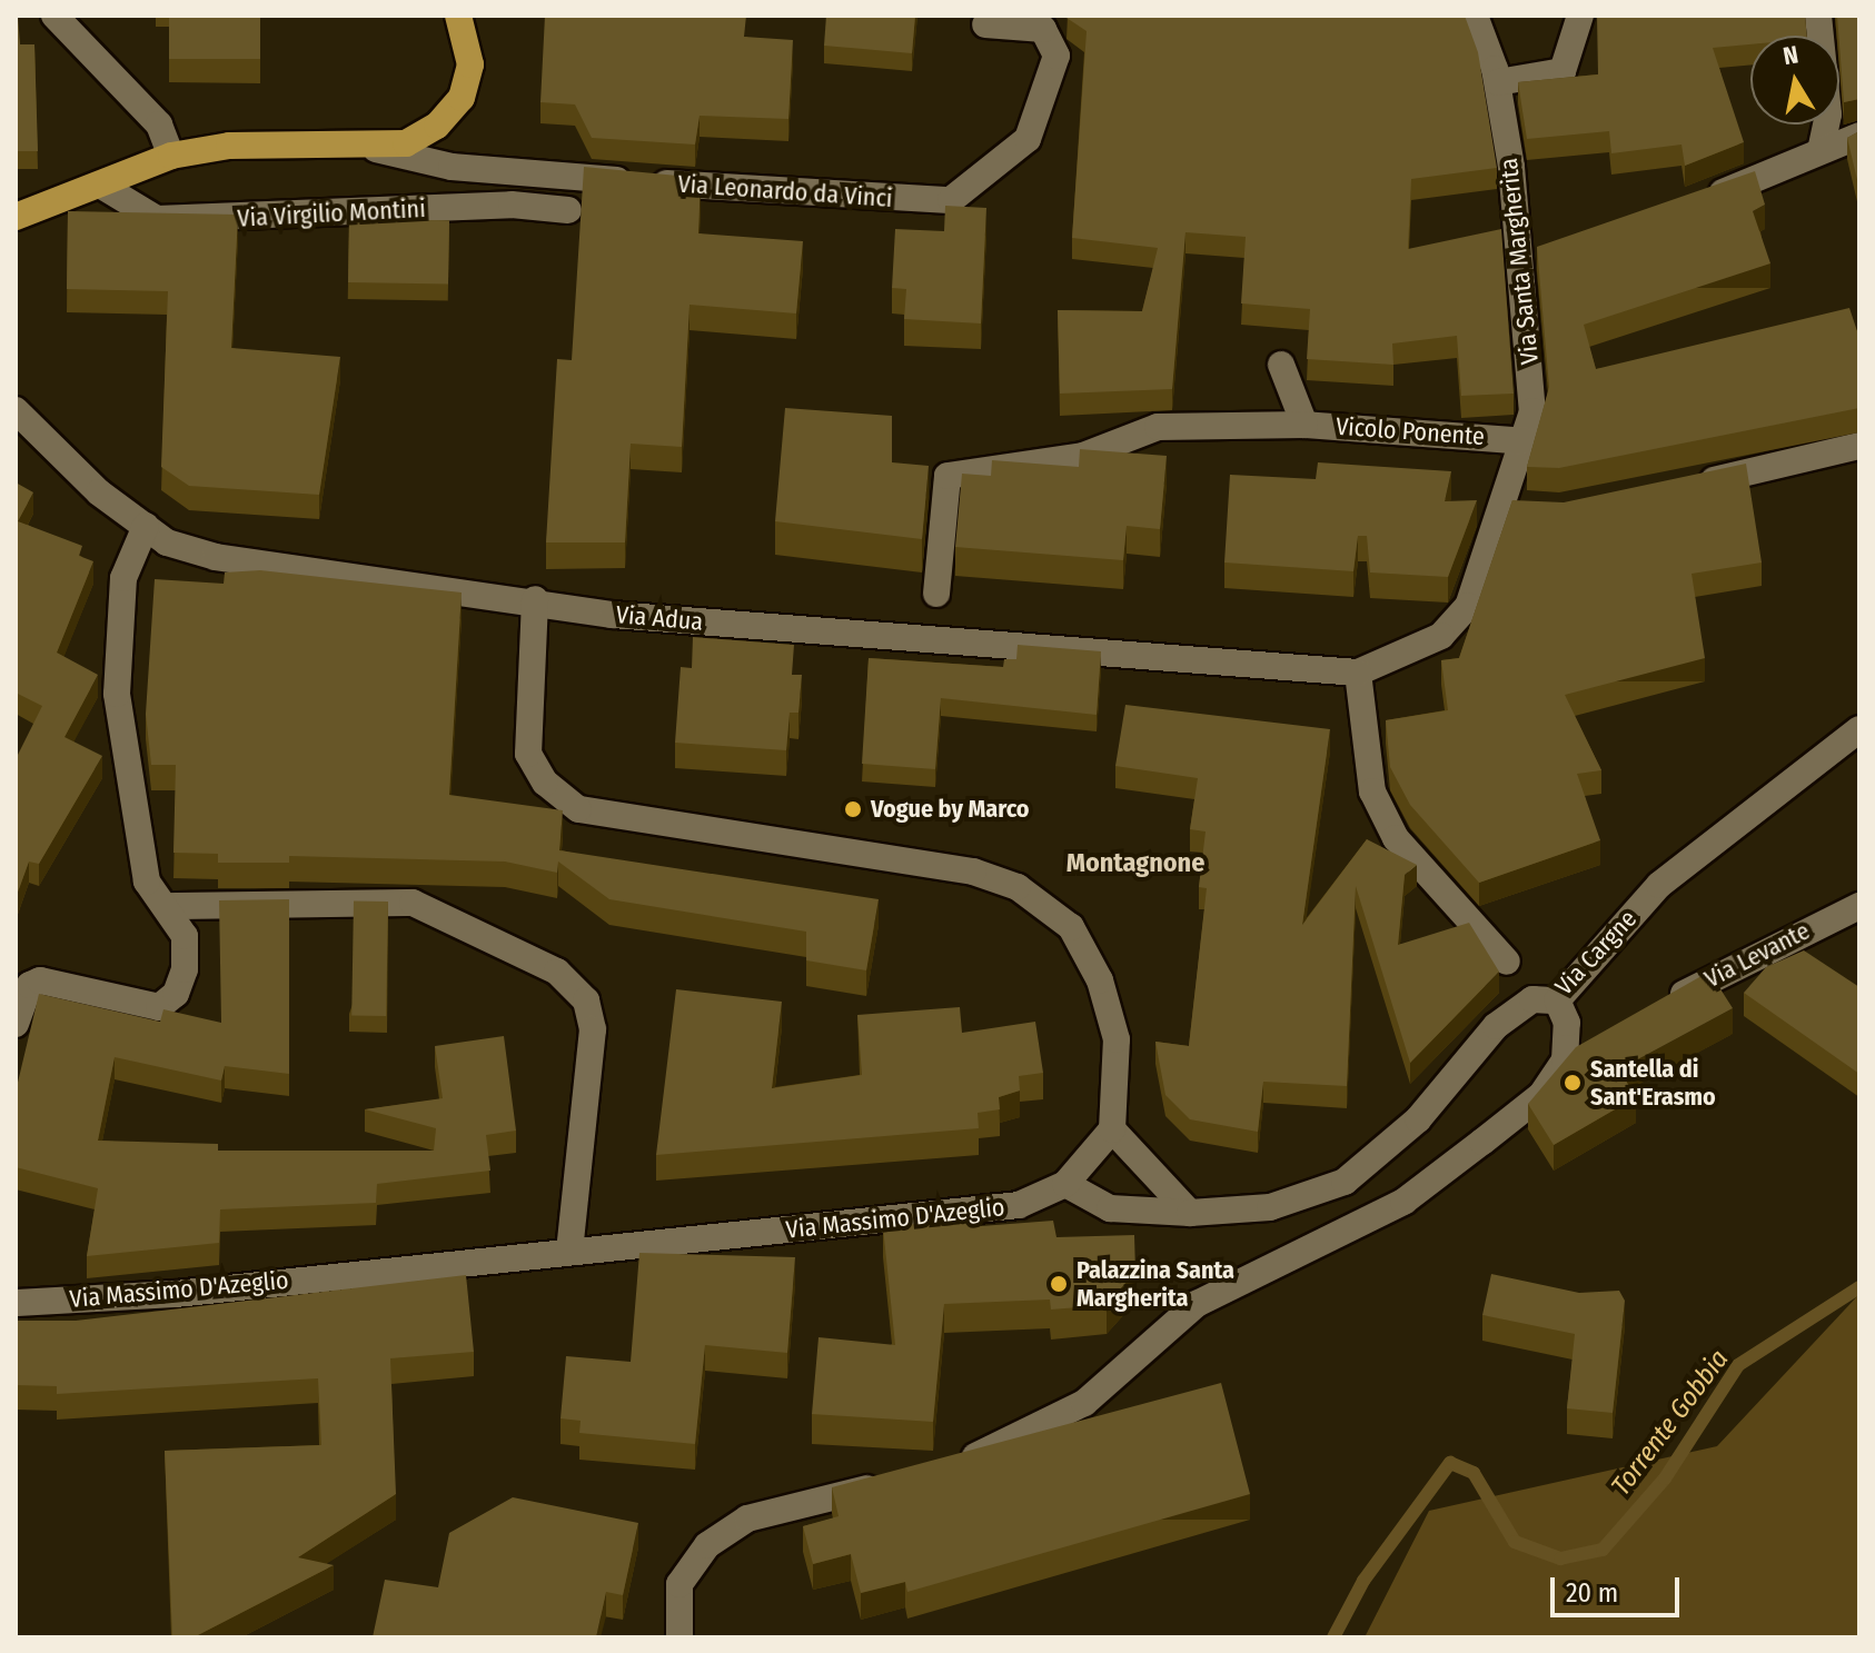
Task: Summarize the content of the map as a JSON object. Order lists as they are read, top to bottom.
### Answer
{
  "streets": {
    "main road": ["Via Leonardo da Vinci"],
    "street": [
      "Via Virgilio Montini",
      "Via Santa Margherita",
      "Vicolo Ponente",
      "Via Adua",
      "Via Cargne",
      "Via Levante",
      "Via Massimo D'Azeglio"
    ]
  },
  "crossings": [
    ["Via Santa Margherita", "Vicolo Ponente"],
    ["Via Santa Margherita", "Via Adua"],
    ["Via Cargne", "Via Massimo D'Azeglio"]
  ],
  "districts": ["Montagnone"],
  "water": ["Torrente Gobbia"],
  "places": ["Vogue by Marco", "Santella di Sant'Erasmo", "Palazzina Santa Margherita"],
  "scale_bar": "20 m",
  "north": "top"
}
